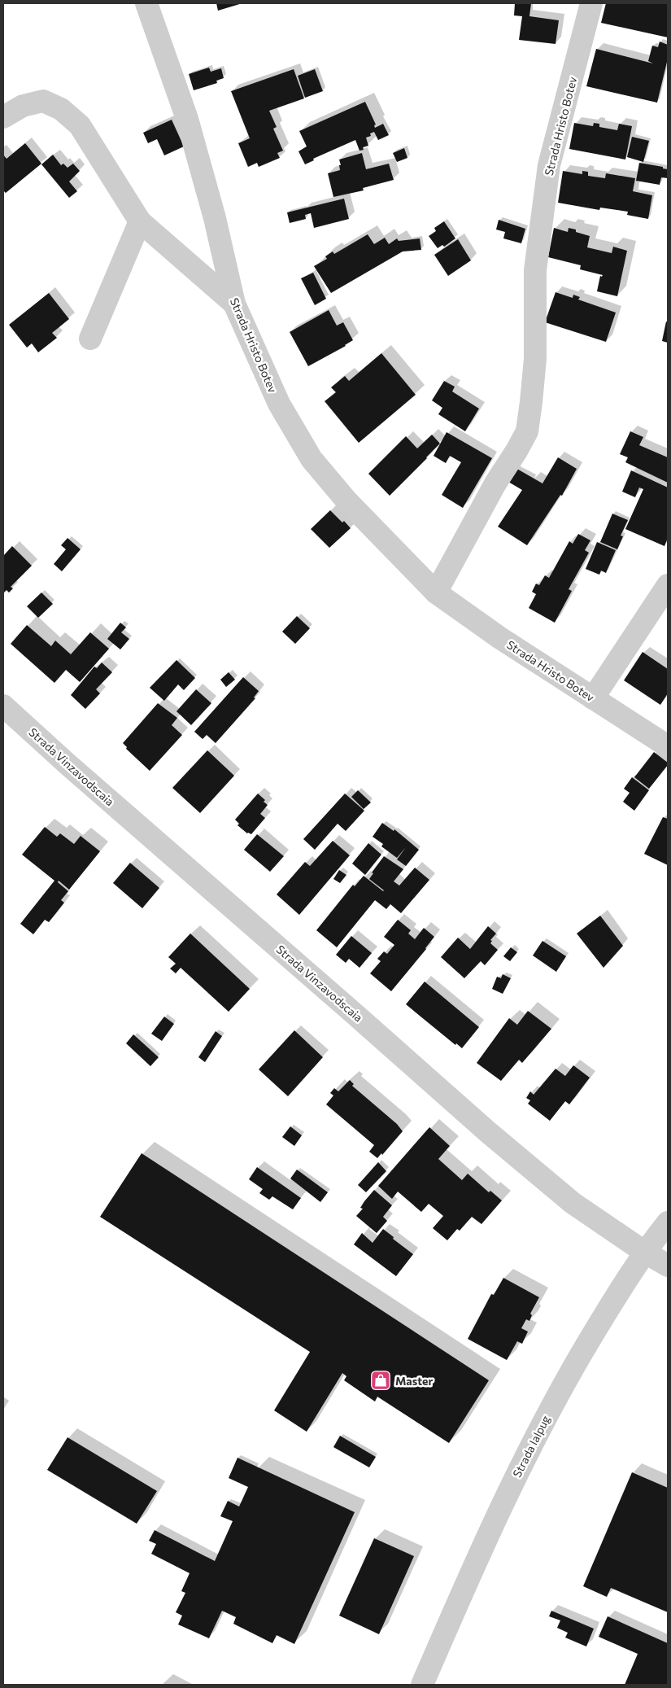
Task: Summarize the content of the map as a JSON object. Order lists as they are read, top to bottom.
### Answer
{
  "streets": {
    "street": ["Strada Hristo Botev", "Strada Vinzavodscaia", "Strada Ialpug"]
  },
  "crossings": [
    ["Strada Vinzavodscaia", "Strada Ialpug"]
  ],
  "places": {
    "shop": ["Master"]
  }
}
